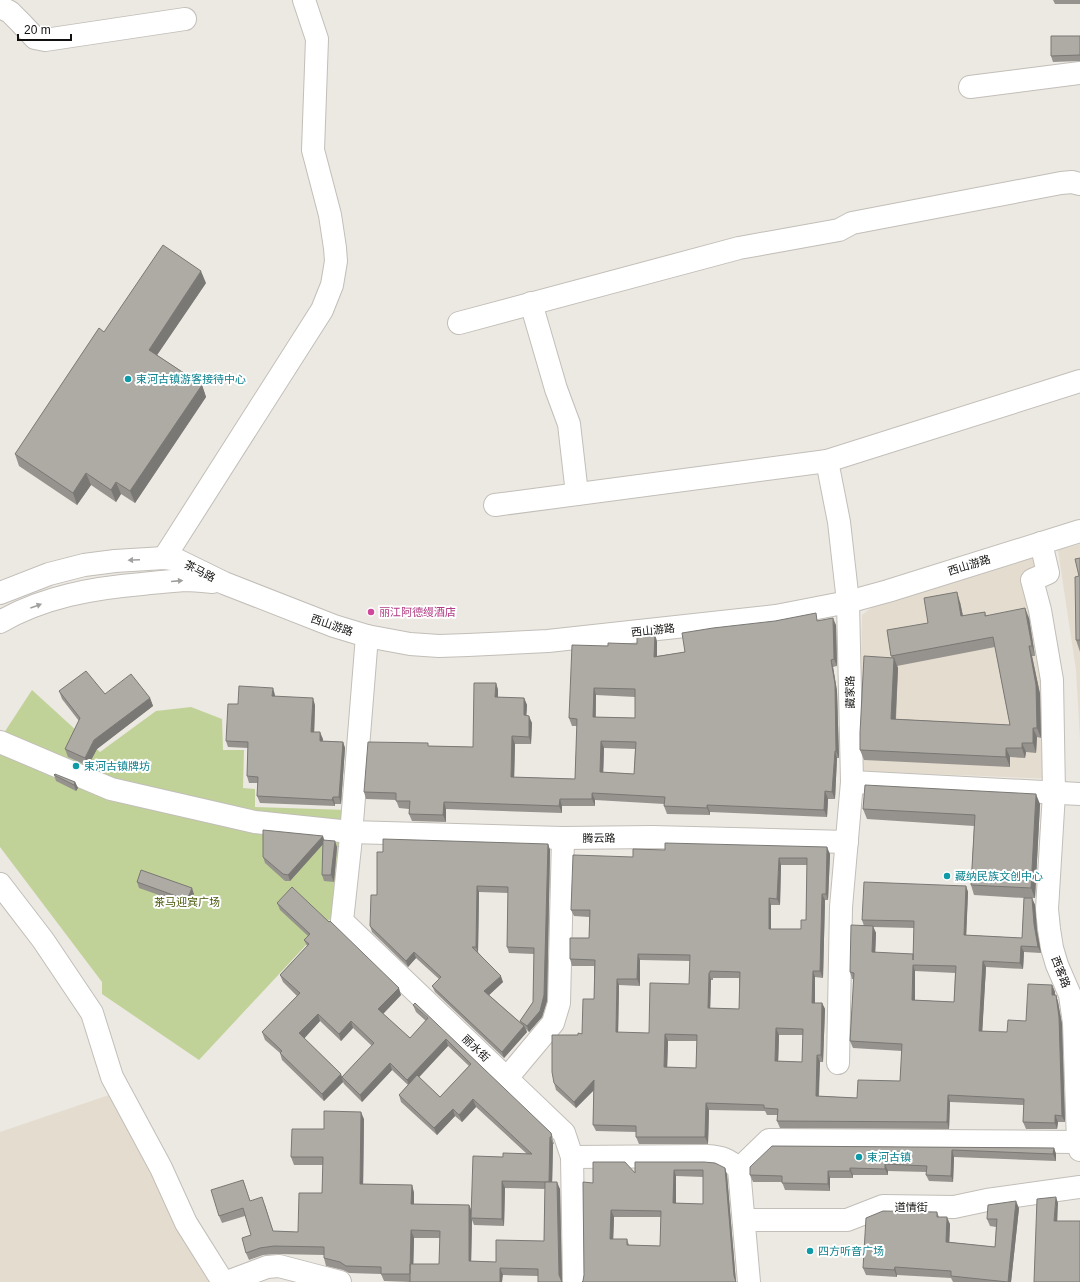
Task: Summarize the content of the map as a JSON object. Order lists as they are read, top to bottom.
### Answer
{
  "streets": {
    "street": [
      "西山游路",
      "茶马路",
      "藏家路",
      "腾云路",
      "西客路",
      "丽水街",
      "道情街"
    ]
  },
  "crossings": [
    ["西山游路", "茶马路"],
    ["西山游路", "藏家路"],
    ["西山游路", "西客路"],
    ["藏家路", "腾云路"],
    ["腾云路", "丽水街"]
  ],
  "parks": ["茶马迎宾广场"],
  "places": [
    "束河古镇游客接待中心",
    "丽江阿德缦酒店",
    "束河古镇牌坊",
    "藏纳民族文创中心",
    "束河古镇",
    "四方听音广场"
  ],
  "scale_bar": "20 m"
}
